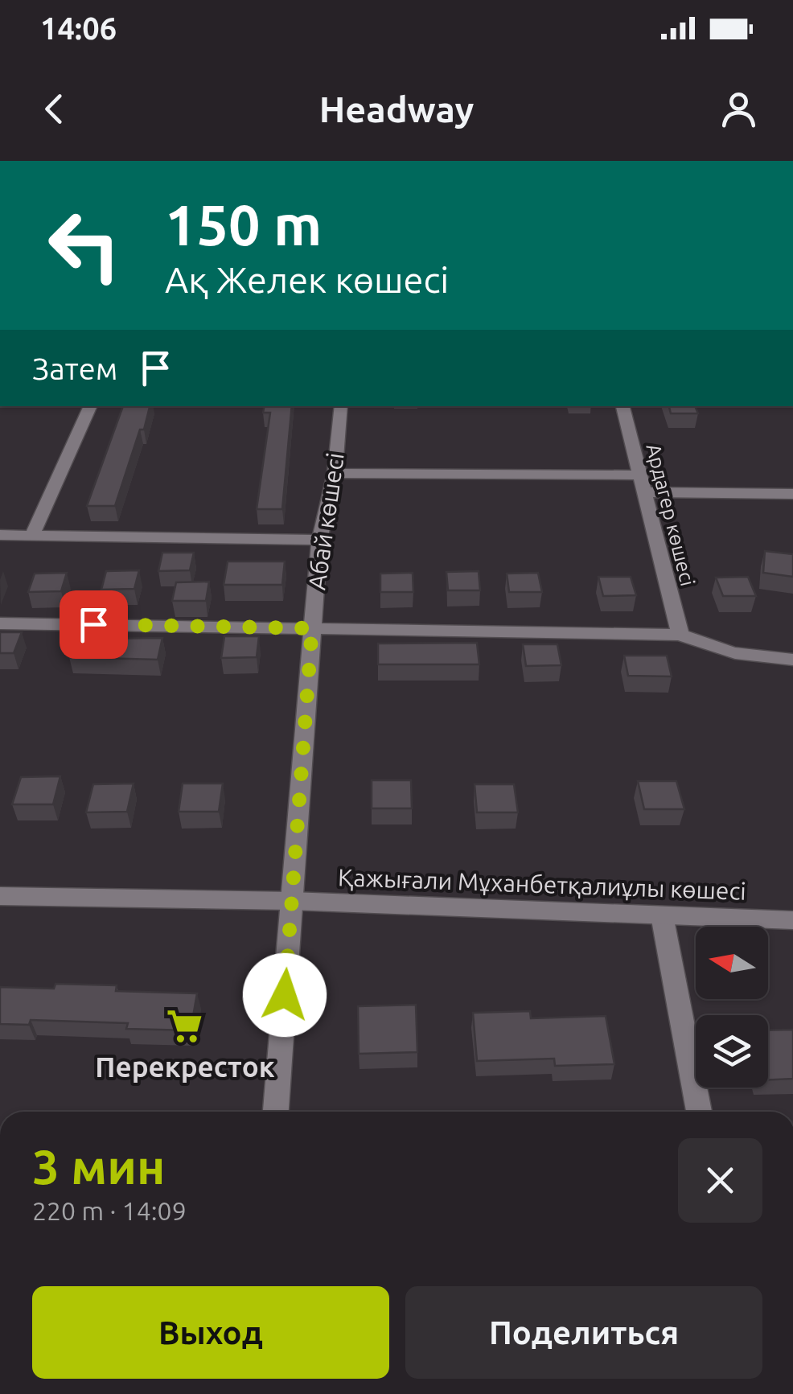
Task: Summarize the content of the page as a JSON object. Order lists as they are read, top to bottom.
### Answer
{
  "streets": {
    "street": ["Ардагер көшесі", "Абай көшесі", "Қажығали Мұханбетқалиұлы көшесі"]
  },
  "crossings": [
    ["Абай көшесі", "Қажығали Мұханбетқалиұлы көшесі"]
  ],
  "places": {
    "supermarket": ["Перекресток"]
  },
  "north": "left",
  "page": {
    "status": "14:06",
    "header": "Headway",
    "turn": ["150 m", "Ақ Желек көшесі"],
    "then": "Затем",
    "heading": ["3 мин", "220 m · 14:09"],
    "buttons": ["Выход", "Поделиться"]
  }
}
